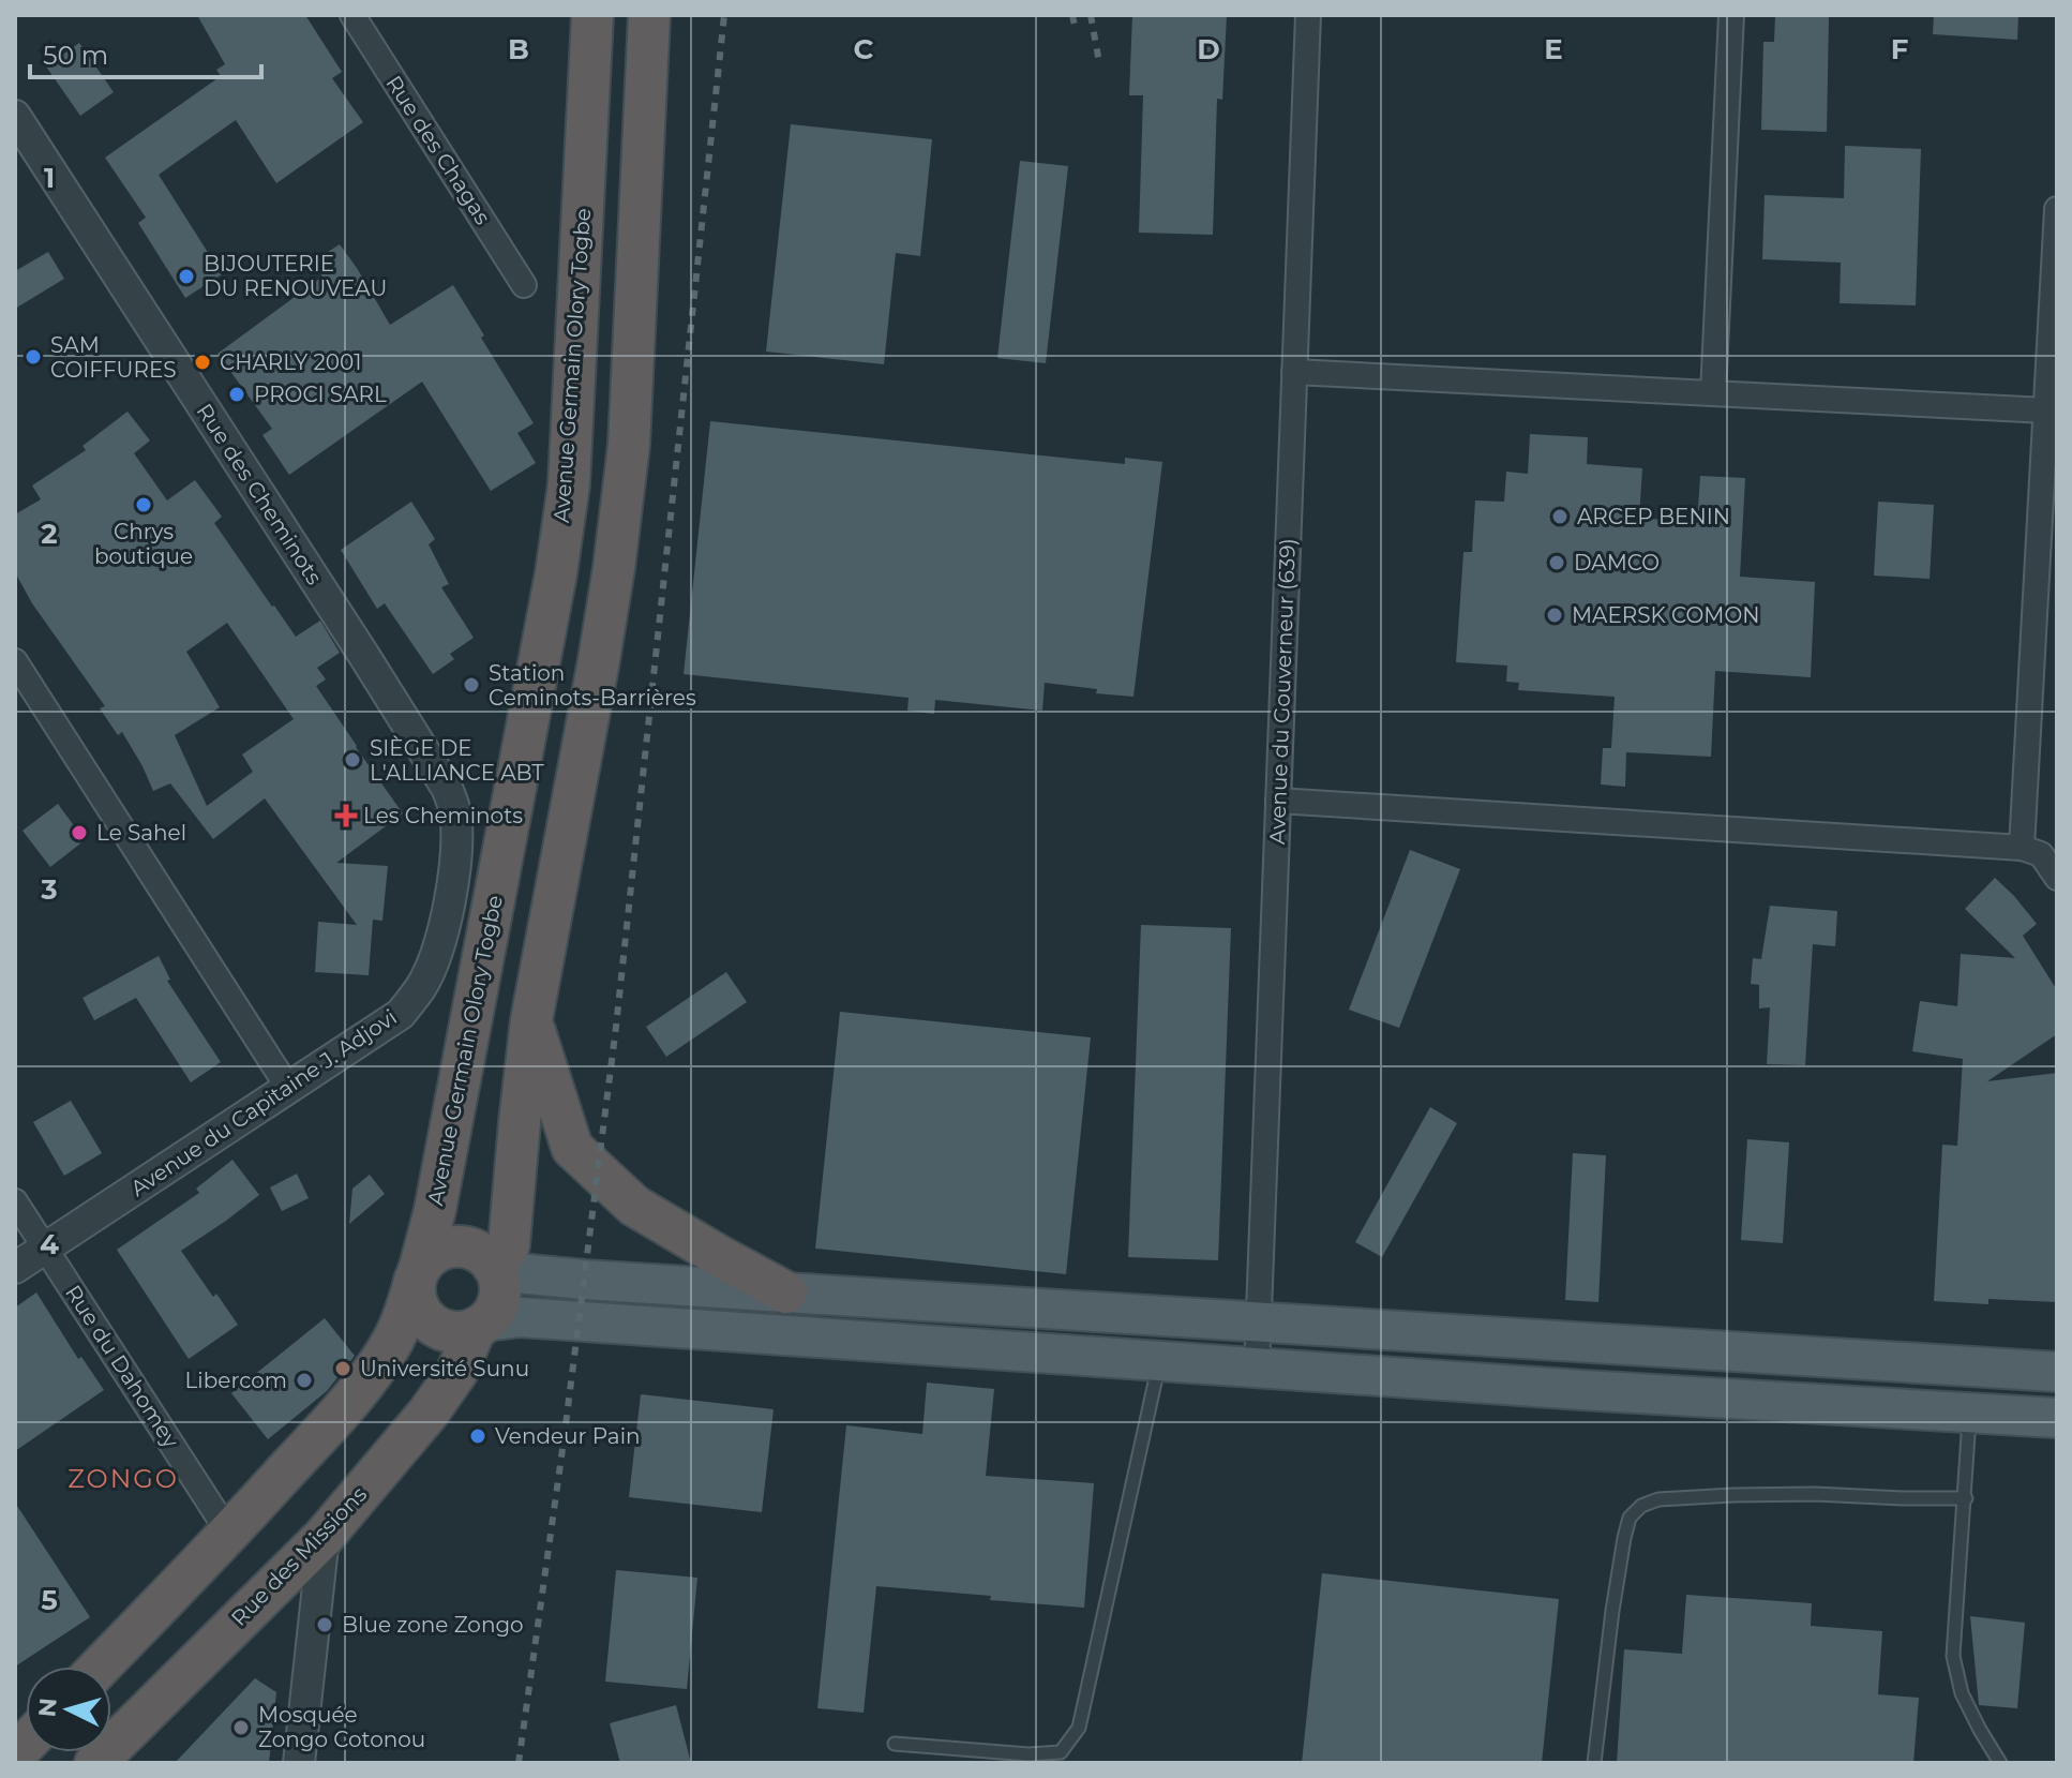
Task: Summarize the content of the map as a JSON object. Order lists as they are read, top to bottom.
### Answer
{
  "streets": {
    "highway": ["Avenue Germain Olory Togbe", "Rue des Missions"],
    "street": [
      "Rue des Chagas",
      "Rue des Cheminots",
      "Avenue du Gouverneur (639)",
      "Avenue du Capitaine J. Adjovi",
      "Rue du Dahomey"
    ]
  },
  "crossings": [
    ["Avenue Germain Olory Togbe", "Rue des Missions"],
    ["Rue des Cheminots", "Avenue du Capitaine J. Adjovi"],
    ["Avenue du Capitaine J. Adjovi", "Rue du Dahomey"]
  ],
  "districts": ["ZONGO"],
  "places": {
    "other": [
      "BIJOUTERIE DU RENOUVEAU",
      "SAM COIFFURES",
      "CHARLY 2001",
      "PROCI SARL",
      "Chrys boutique",
      "ARCEP BENIN",
      "DAMCO",
      "MAERSK COMON",
      "Station Ceminots-Barrières",
      "SIÈGE DE L'ALLIANCE ABT",
      "Le Sahel",
      "Université Sunu",
      "Libercom",
      "Vendeur Pain",
      "Blue zone Zongo",
      "Mosquée Zongo Cotonou"
    ],
    "health": ["Les Cheminots"]
  },
  "scale_bar": "50 m",
  "north": "left",
  "grid": {
    "columns": [
      "B",
      "C",
      "D",
      "E",
      "F"
    ],
    "rows": [
      "1",
      "2",
      "3",
      "4",
      "5"
    ]
  }
}
